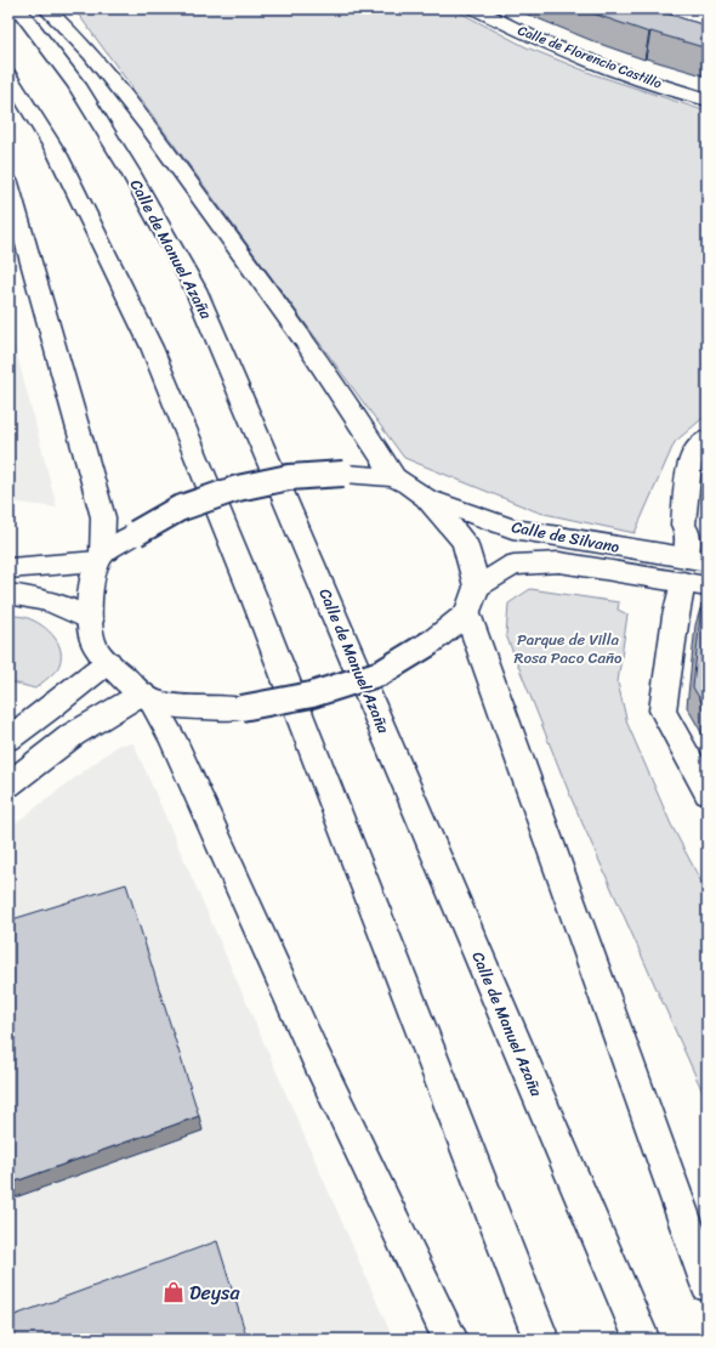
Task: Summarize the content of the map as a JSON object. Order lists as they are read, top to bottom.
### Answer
{
  "streets": {
    "main road": ["Calle de Florencio Castillo", "Calle de Manuel Azaña", "Calle de Silvano"]
  },
  "parks": ["Parque de Villa Rosa Paco Caño"],
  "places": {
    "shop": ["Deysa"]
  }
}
